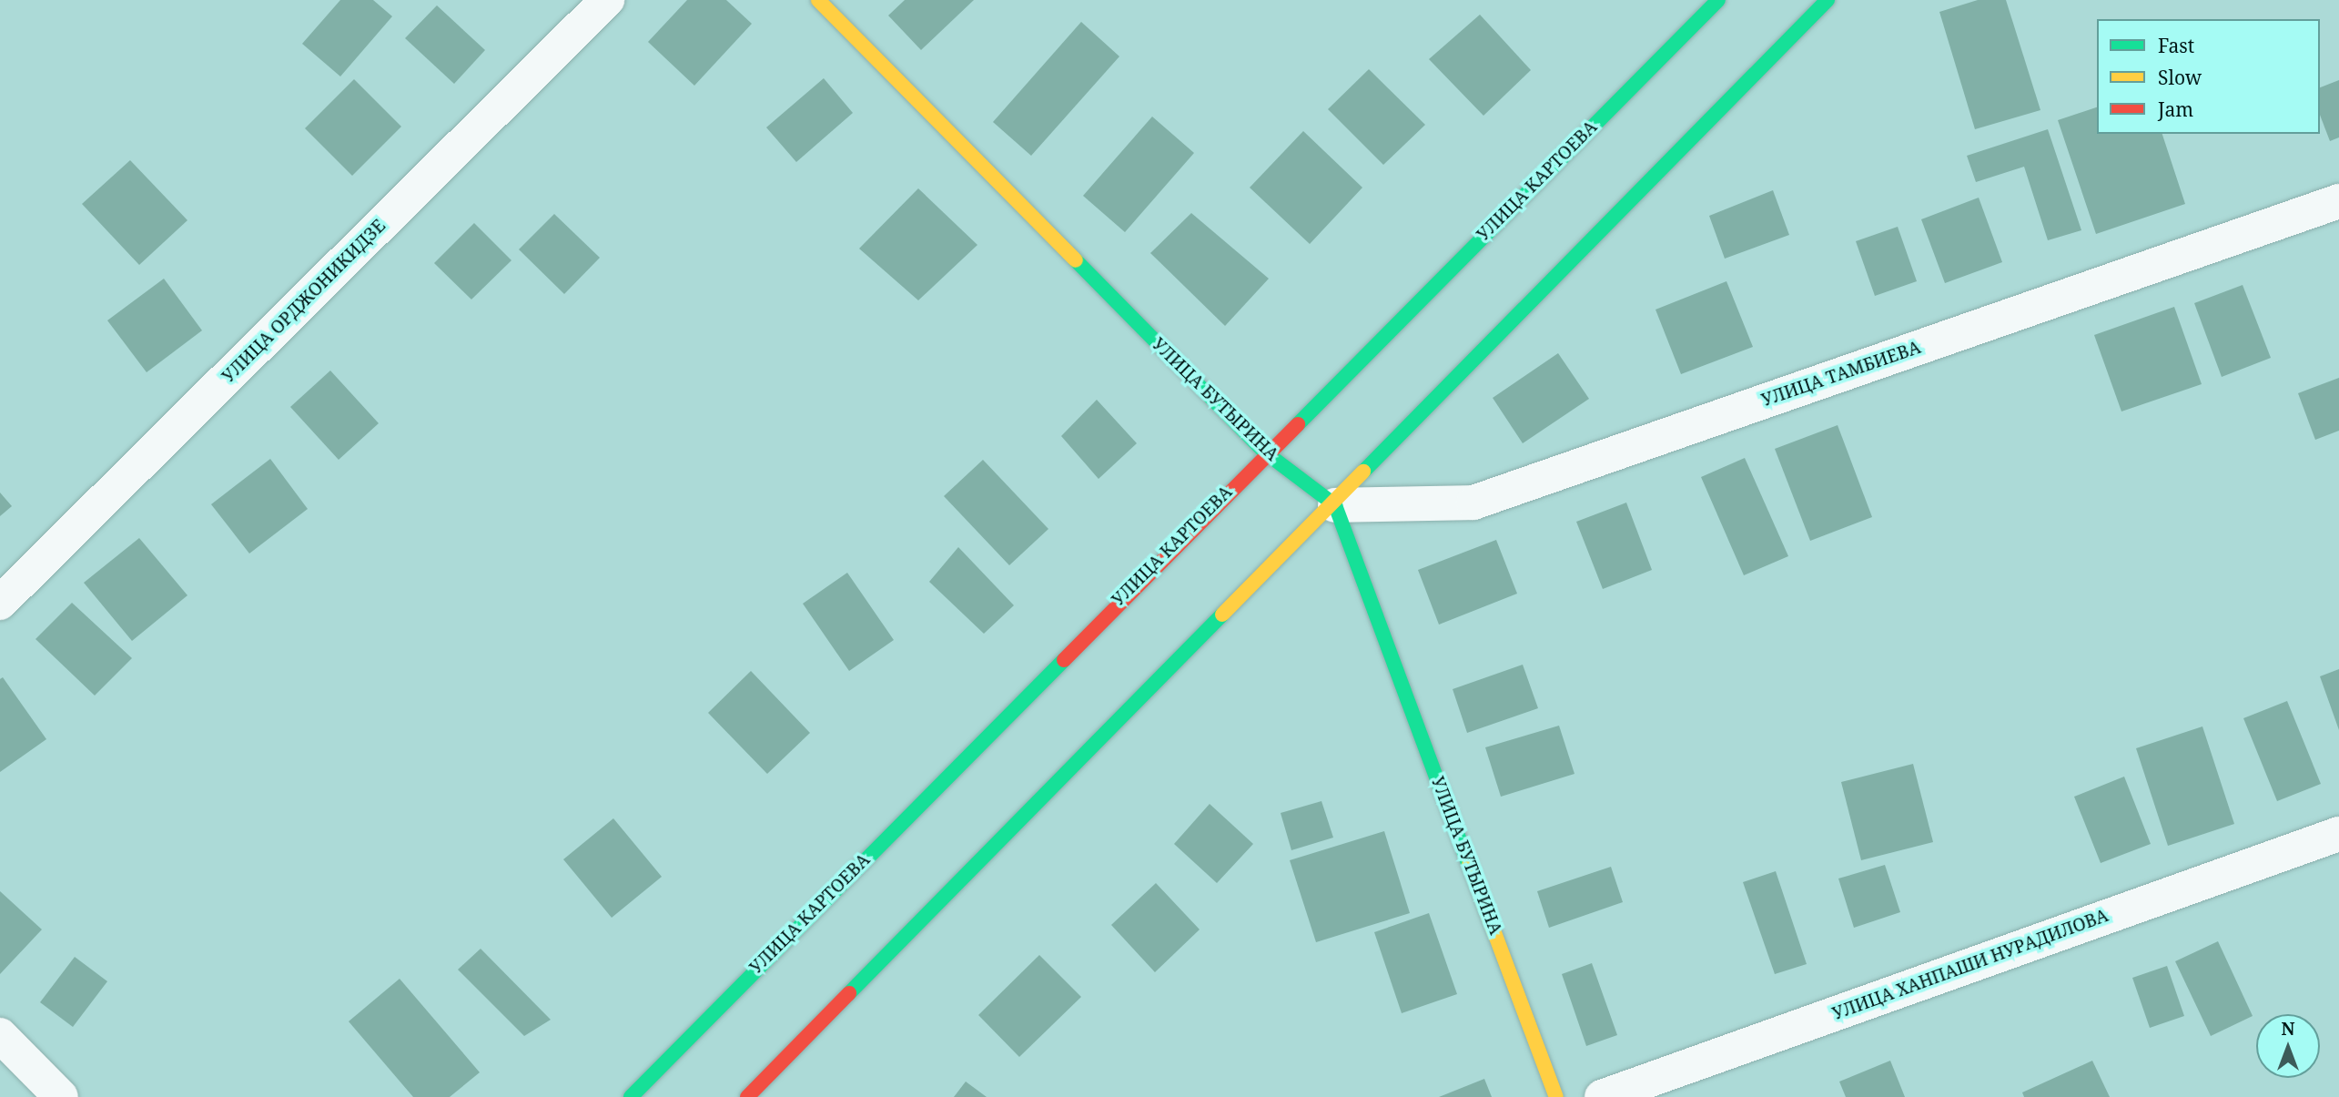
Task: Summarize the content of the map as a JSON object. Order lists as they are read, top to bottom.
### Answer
{
  "streets": {
    "main road": ["УЛИЦА КАРТОЕВА", "УЛИЦА БУТЫРИНА"],
    "street": ["УЛИЦА ОРДЖОНИКИДЗЕ", "УЛИЦА ТАМБИЕВА", "УЛИЦА ХАНПАШИ НУРАДИЛОВА"]
  },
  "crossings": [
    ["УЛИЦА КАРТОЕВА", "УЛИЦА БУТЫРИНА"],
    ["УЛИЦА ТАМБИЕВА", "УЛИЦА БУТЫРИНА"]
  ],
  "legend": ["Fast", "Slow", "Jam"],
  "north": "top"
}
